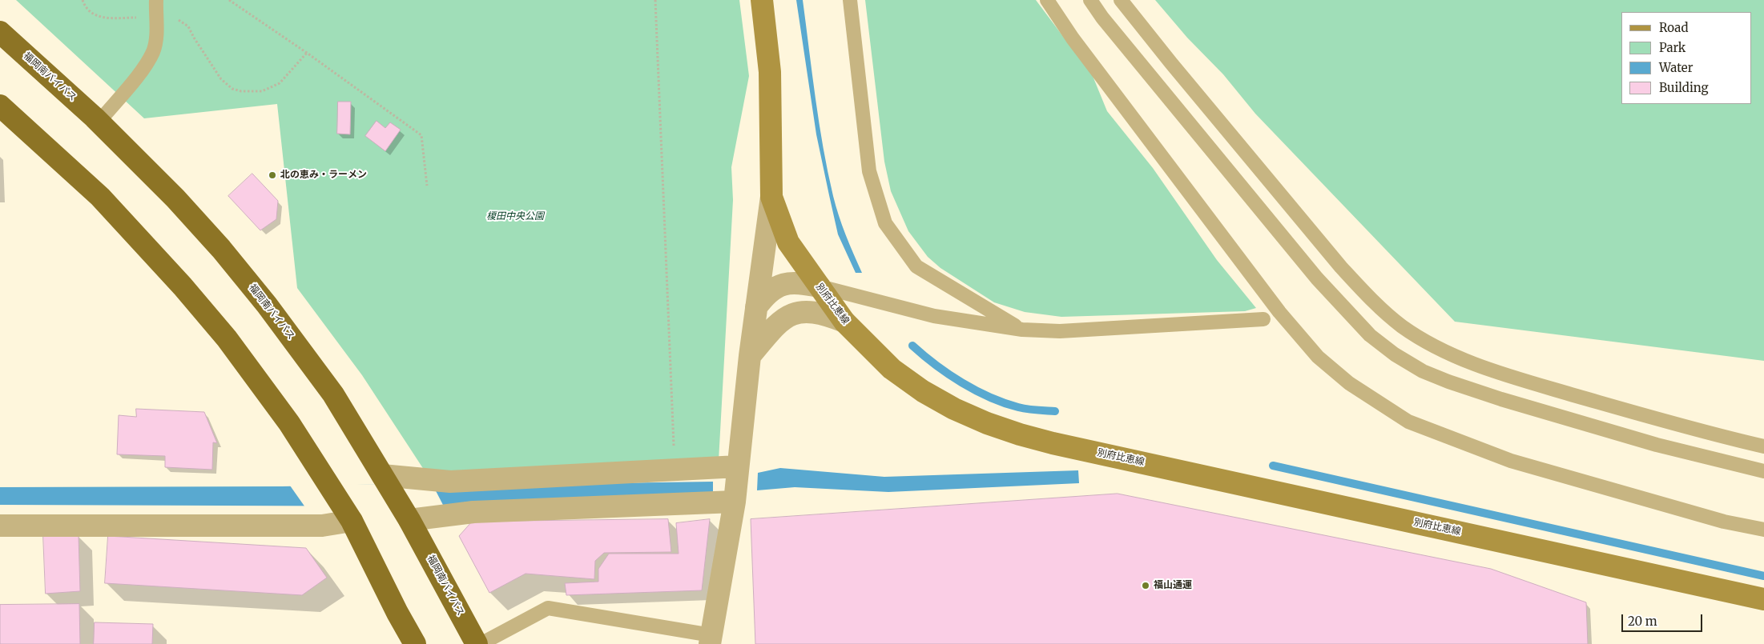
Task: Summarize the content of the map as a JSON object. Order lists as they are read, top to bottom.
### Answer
{
  "streets": {
    "highway": ["福岡南バイパス"],
    "main road": ["別府比恵線"]
  },
  "parks": ["榎田中央公園"],
  "places": ["北の恵み・ラーメン", "福山通運"],
  "legend": [
    "Road",
    "Park",
    "Water",
    "Building"
  ],
  "scale_bar": "20 m"
}
